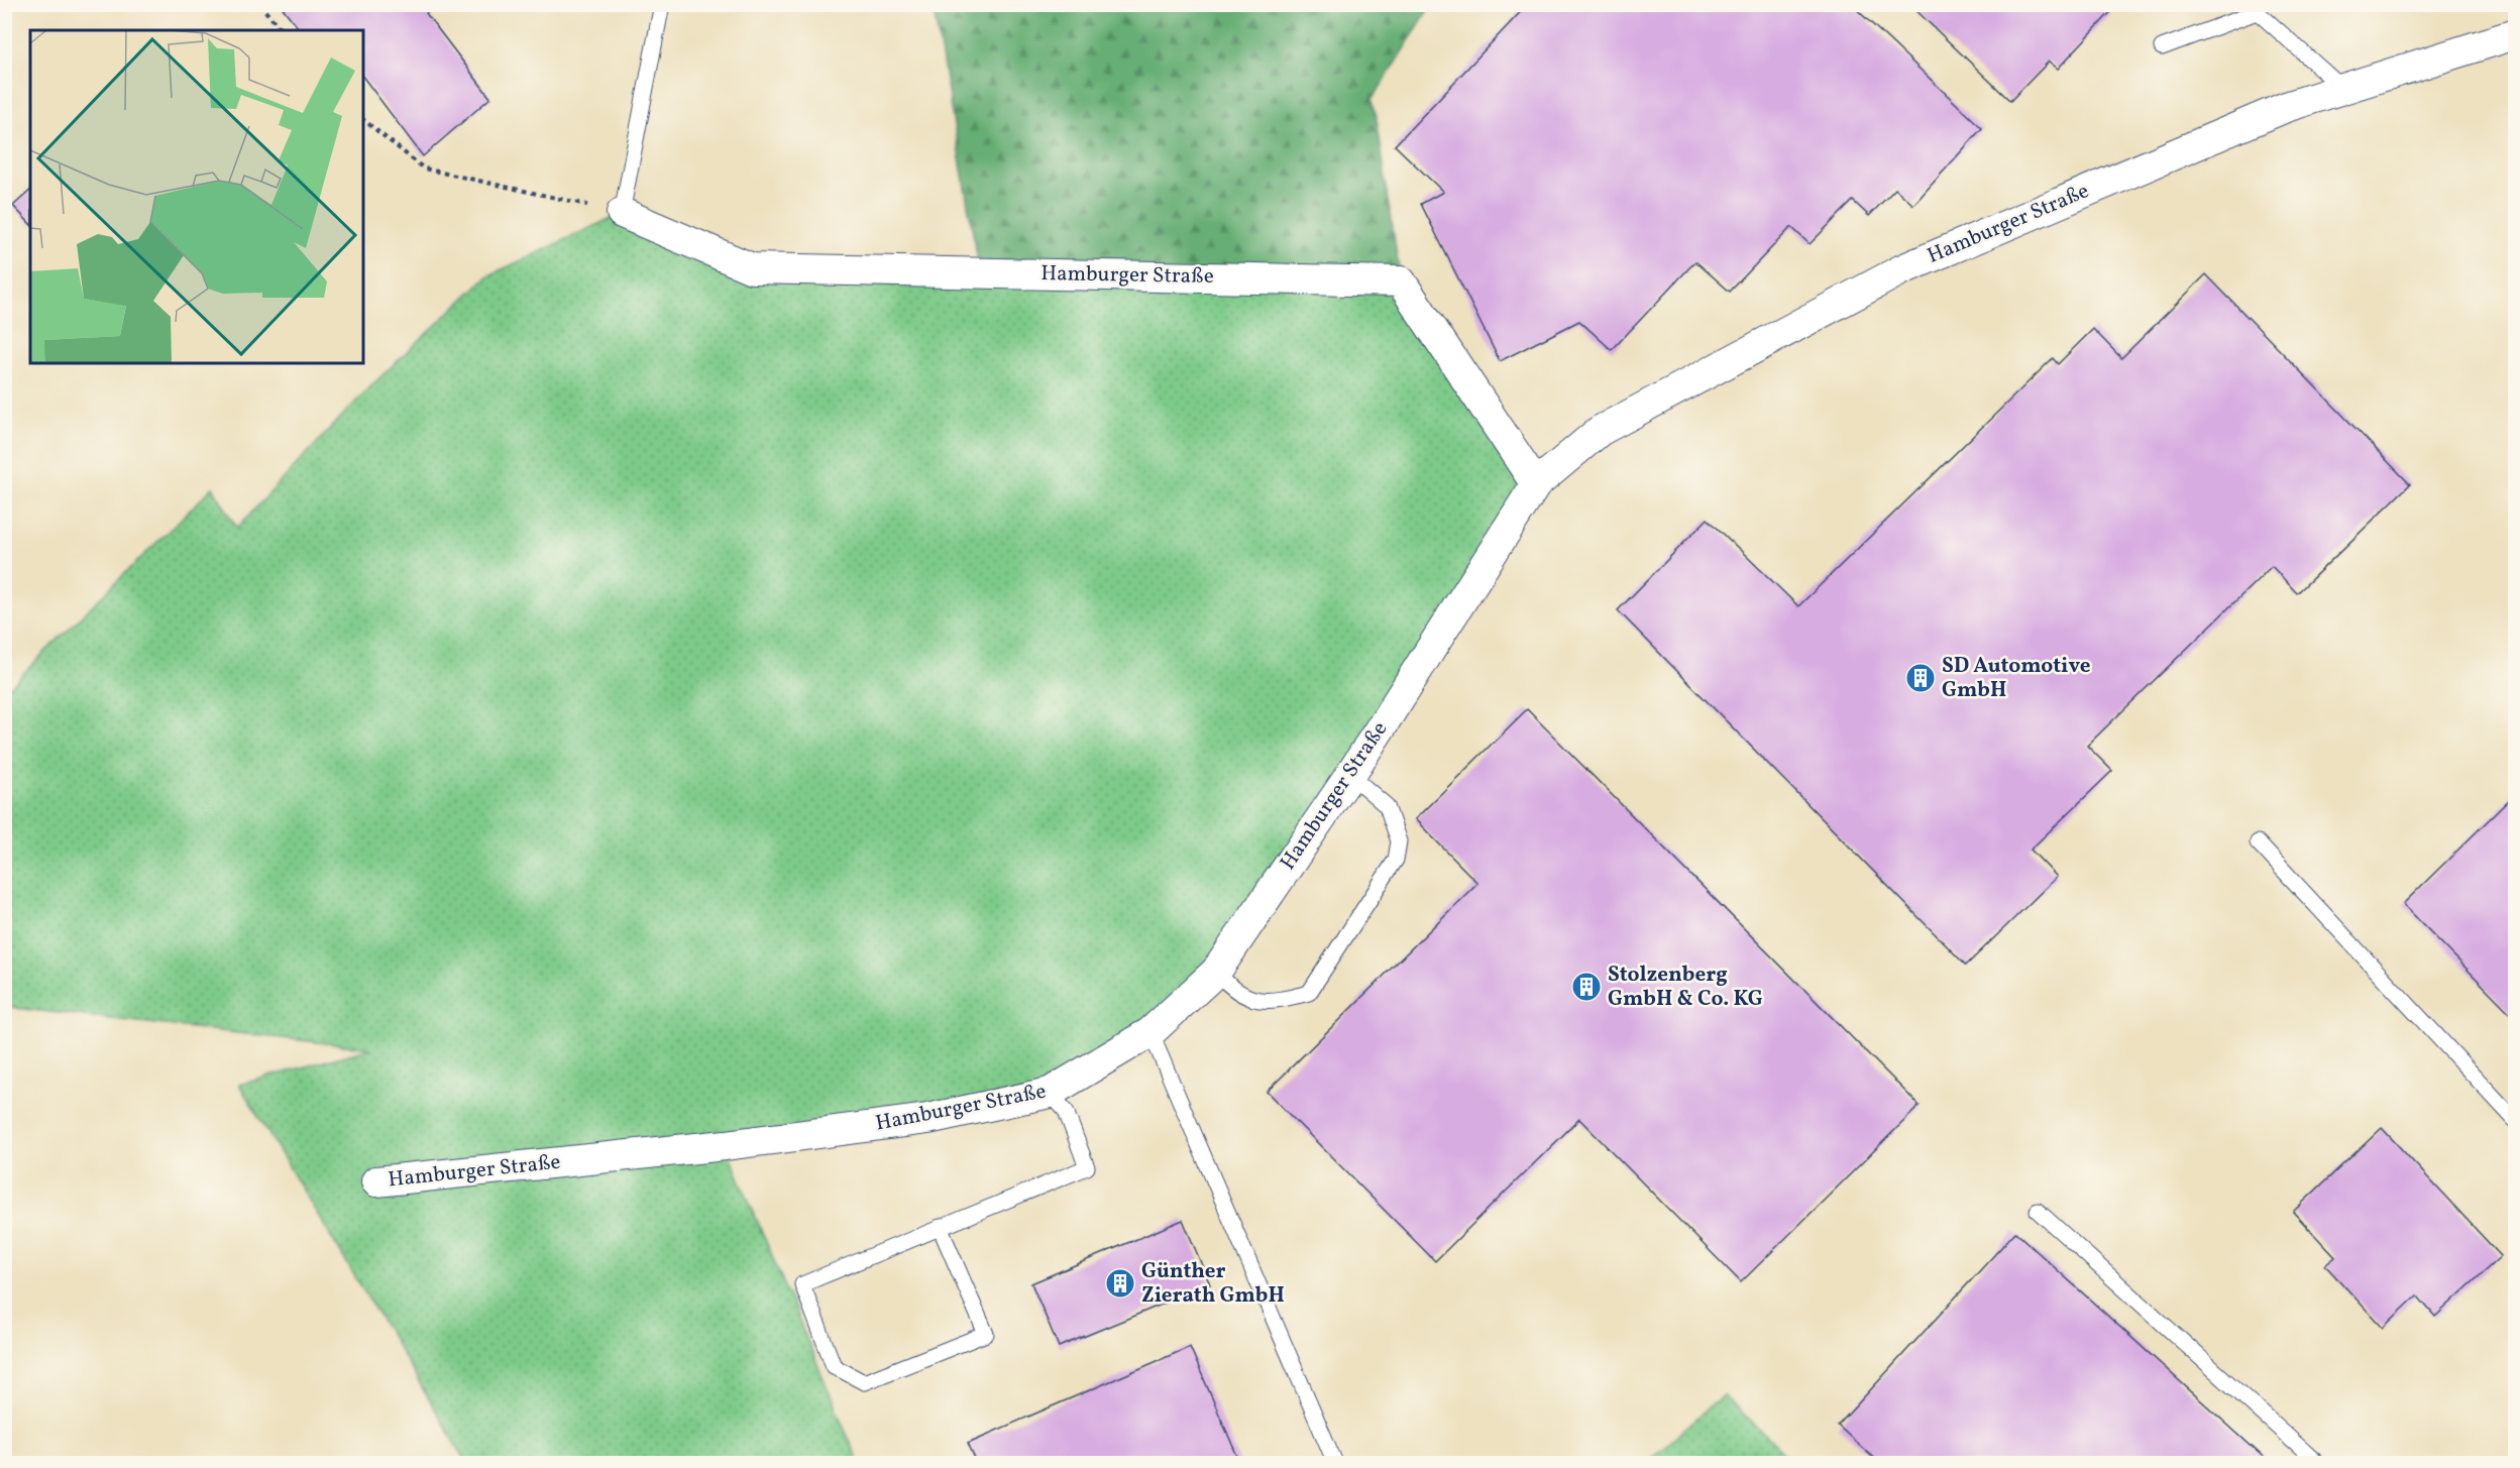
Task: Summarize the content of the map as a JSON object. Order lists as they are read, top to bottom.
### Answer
{
  "streets": {
    "street": ["Hamburger Straße"]
  },
  "places": {
    "building": ["SD Automotive GmbH", "Stolzenberg GmbH & Co. KG", "Günther Zierath GmbH"]
  }
}
